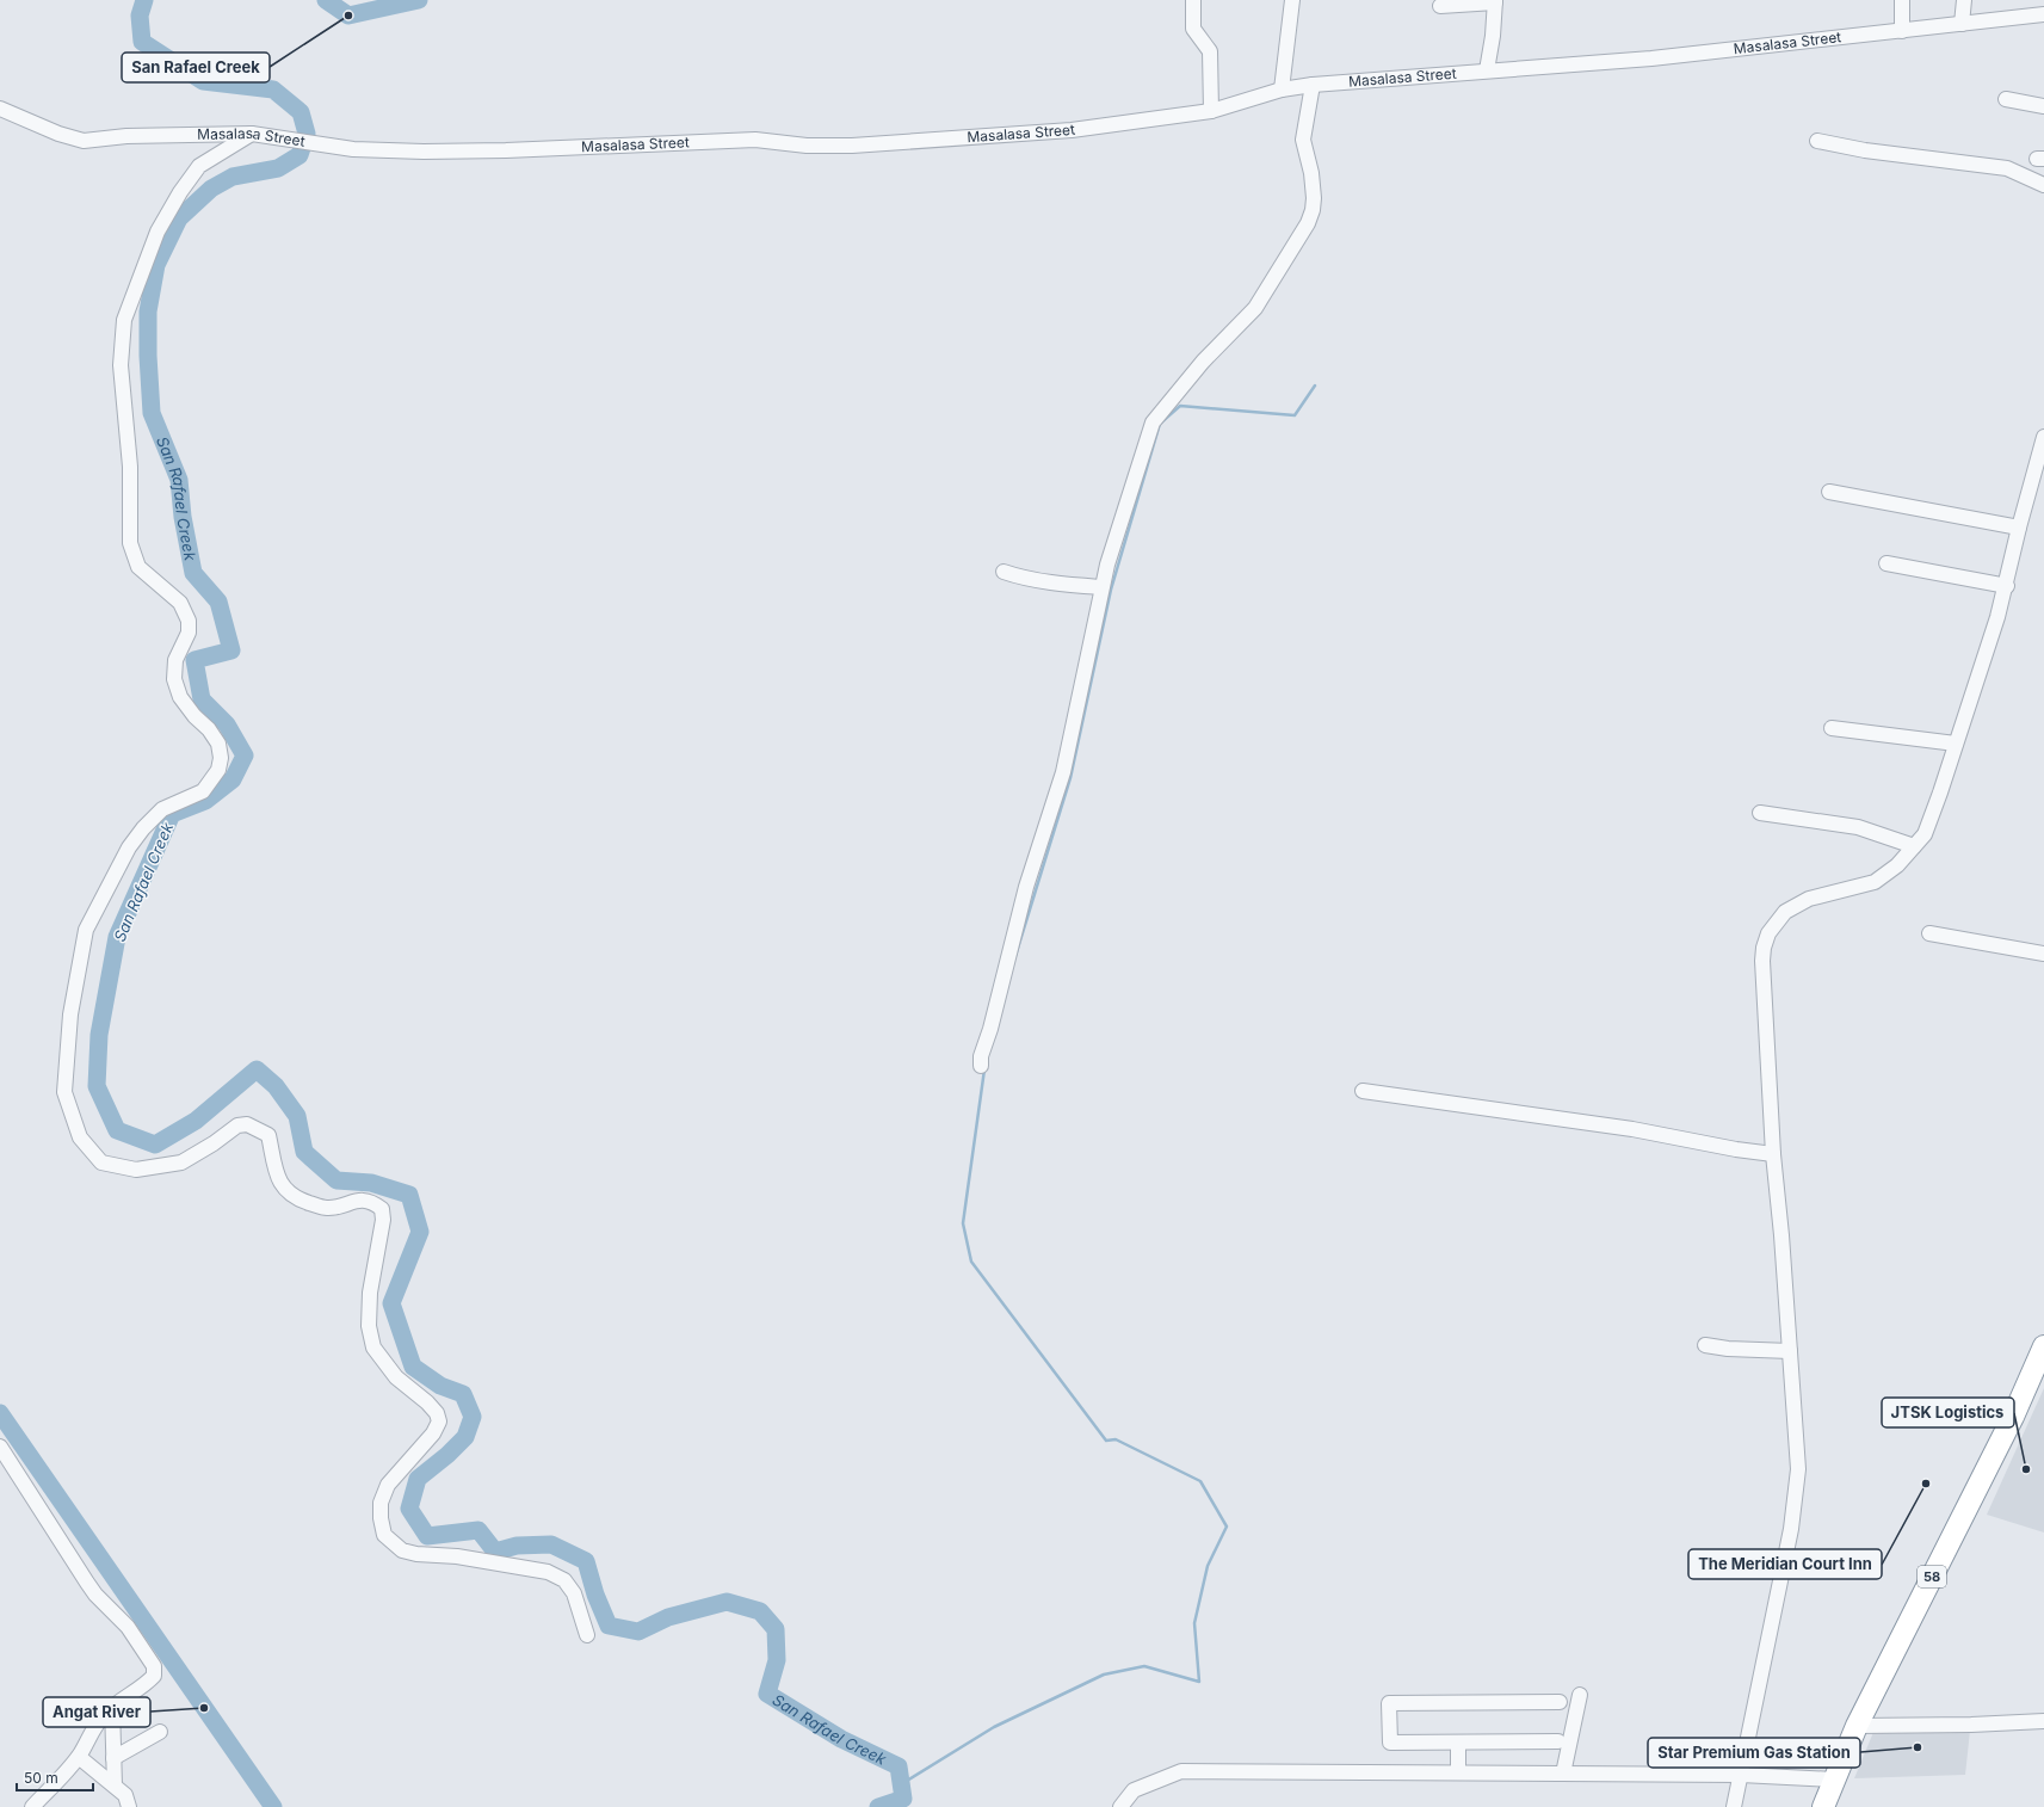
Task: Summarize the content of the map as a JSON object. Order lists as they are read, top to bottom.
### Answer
{
  "streets": {
    "highway": ["58"],
    "street": ["Masalasa Street"]
  },
  "water": ["San Rafael Creek"],
  "places": [
    "San Rafael Creek",
    "JTSK Logistics",
    "The Meridian Court Inn",
    "Angat River",
    "Star Premium Gas Station"
  ],
  "scale_bar": "50 m"
}
